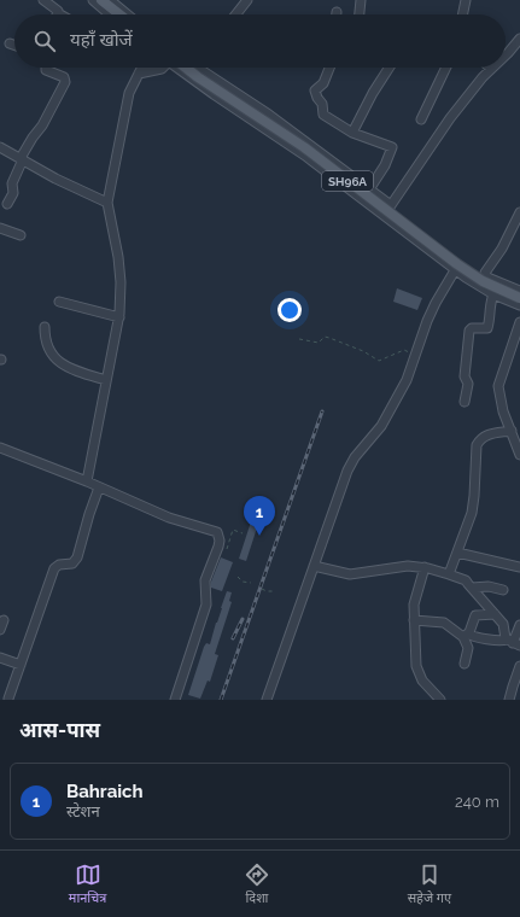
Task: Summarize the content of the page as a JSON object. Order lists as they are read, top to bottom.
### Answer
{
  "streets": {
    "main road": ["SH96A"]
  },
  "page": {
    "search": "यहाँ खोजें",
    "pins": "1",
    "heading": "आस-पास",
    "list": [
      {
        "mark": "1",
        "name": "Bahraich",
        "note": "स्टेशन",
        "value": "240 m"
      }
    ],
    "nav": ["मानचित्र", "दिशा", "सहेजे गए"]
  }
}
